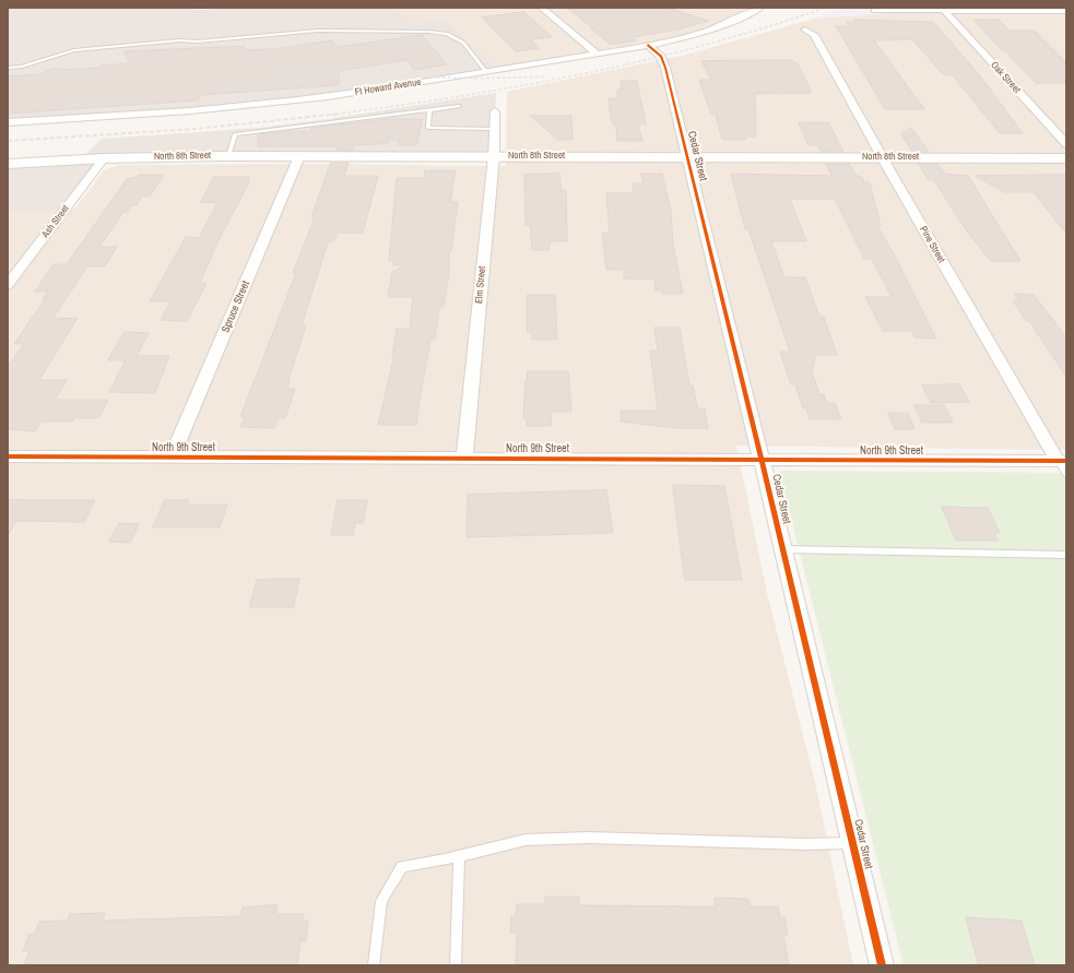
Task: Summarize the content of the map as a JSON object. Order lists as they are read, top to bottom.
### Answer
{
  "streets": {
    "main road": ["North 8th Street"],
    "street": [
      "Oak Street",
      "Ft Howard Avenue",
      "Cedar Street",
      "Ash Street",
      "Pine Street",
      "Elm Street",
      "Spruce Street",
      "North 9th Street"
    ]
  },
  "crossings": [
    ["Ft Howard Avenue", "Cedar Street"],
    ["North 8th Street", "Cedar Street"],
    ["North 8th Street", "Ash Street"],
    ["North 8th Street", "Pine Street"],
    ["North 8th Street", "Elm Street"],
    ["North 8th Street", "Spruce Street"],
    ["Cedar Street", "North 9th Street"],
    ["Pine Street", "North 9th Street"],
    ["Elm Street", "North 9th Street"],
    ["Spruce Street", "North 9th Street"]
  ]
}
